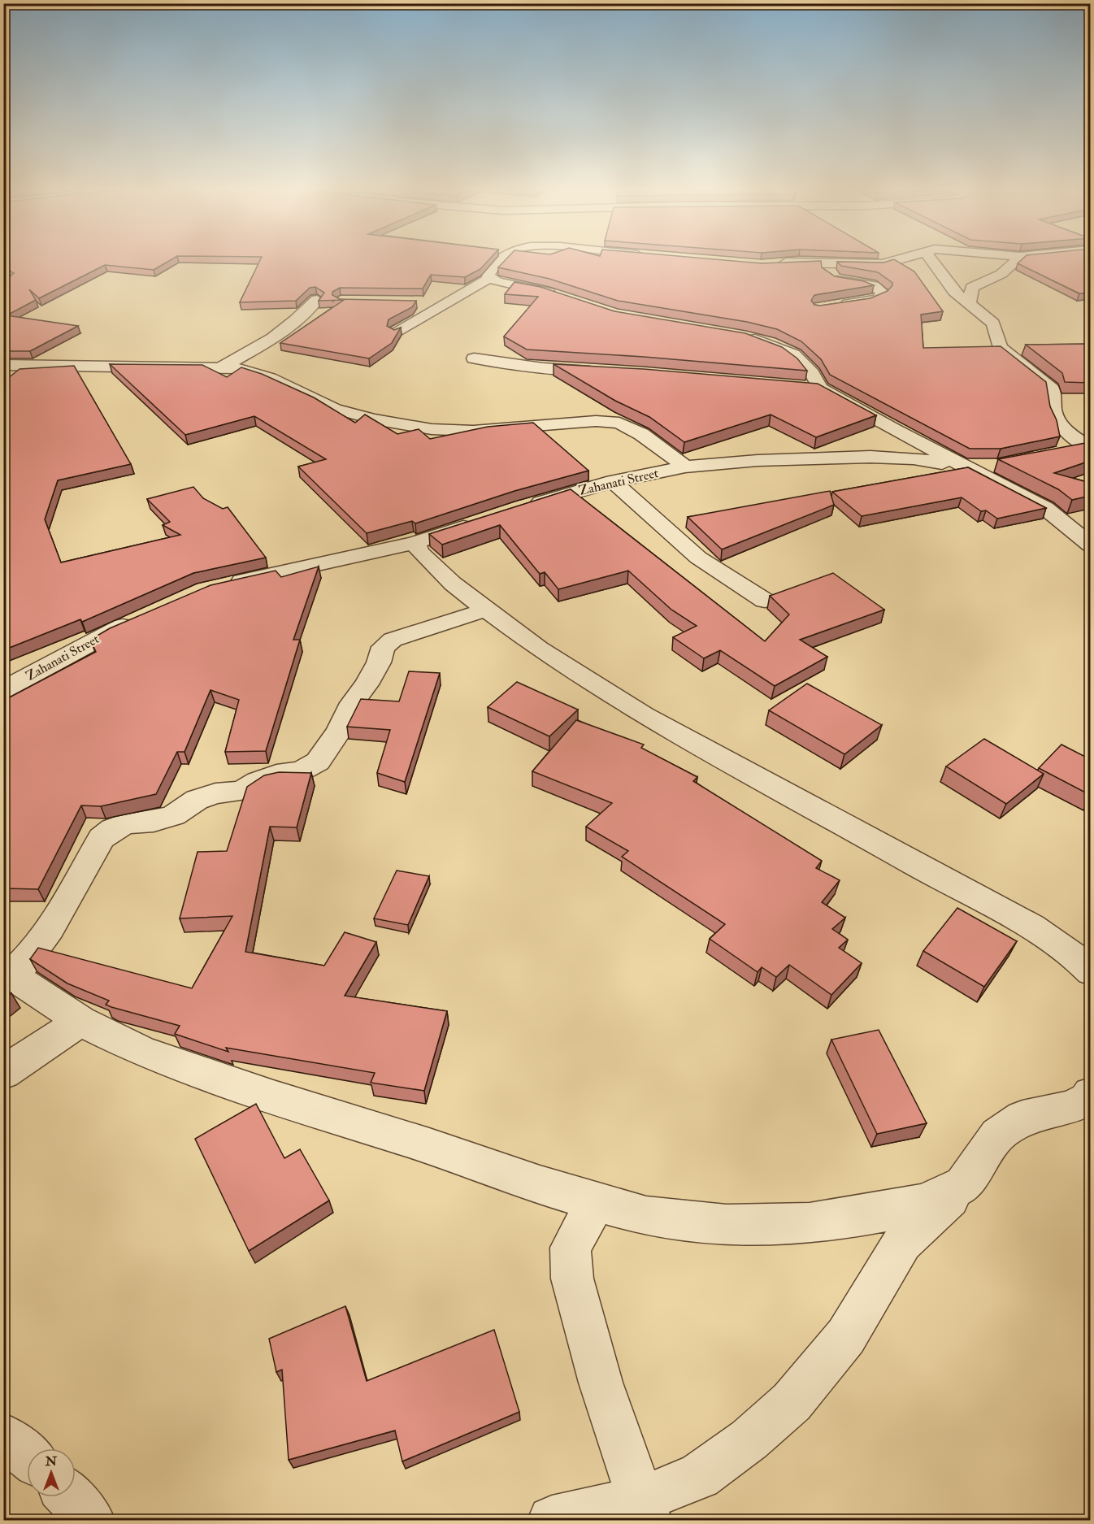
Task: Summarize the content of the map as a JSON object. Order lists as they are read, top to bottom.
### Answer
{
  "streets": {
    "street": ["Zahanati Street"]
  },
  "north": "top"
}
